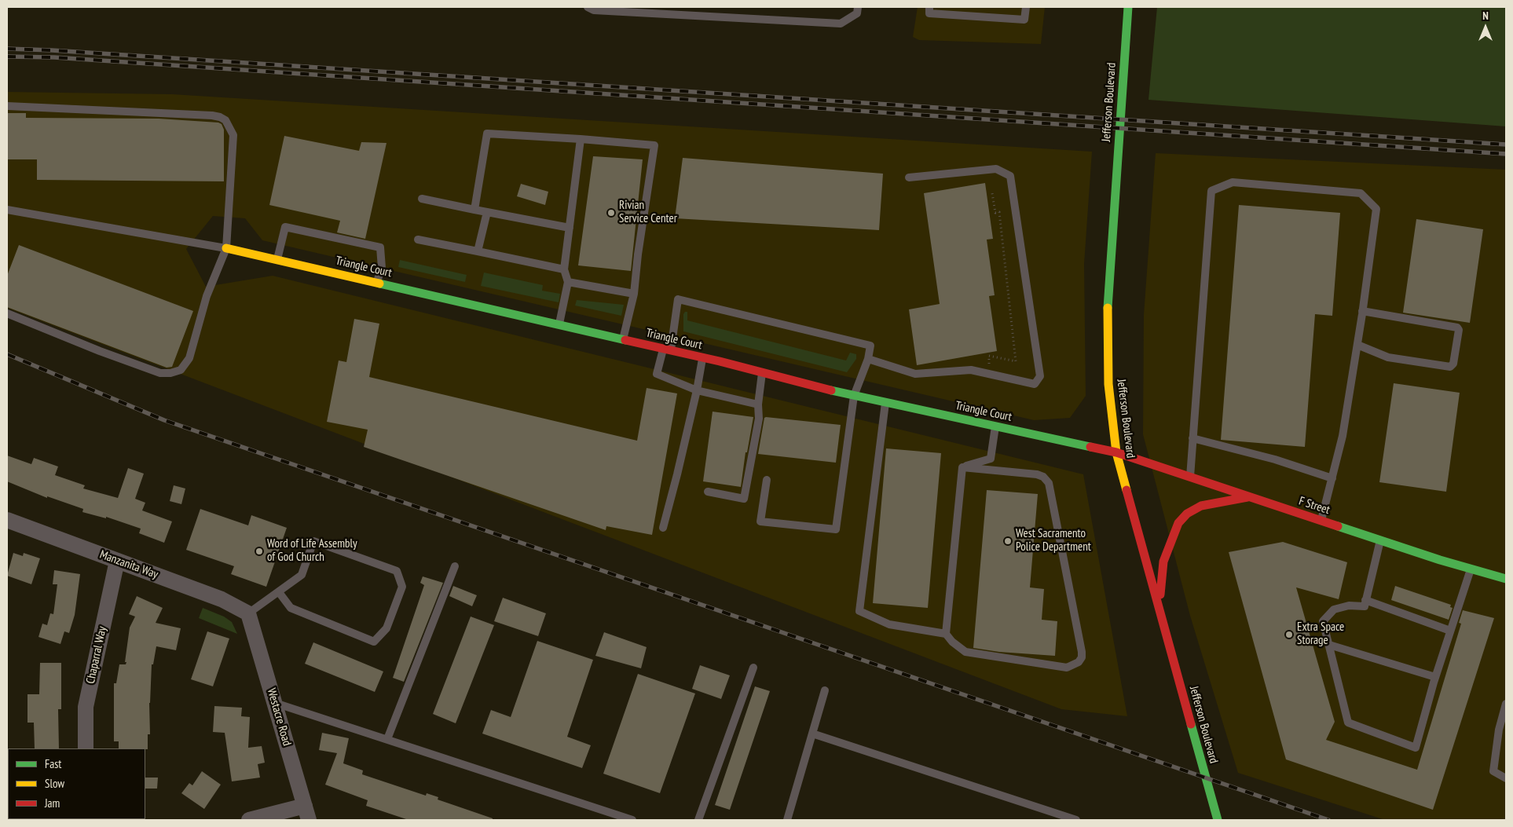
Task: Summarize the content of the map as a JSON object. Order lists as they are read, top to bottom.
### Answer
{
  "streets": {
    "street": [
      "Jefferson Boulevard",
      "Triangle Court",
      "F Street",
      "Manzanita Way",
      "Chaparral Way",
      "Westacre Road"
    ]
  },
  "crossings": [
    ["Jefferson Boulevard", "Triangle Court"],
    ["Jefferson Boulevard", "F Street"],
    ["Triangle Court", "F Street"],
    ["Manzanita Way", "Chaparral Way"],
    ["Manzanita Way", "Westacre Road"]
  ],
  "places": [
    "Rivian Service Center",
    "West Sacramento Police Department",
    "Word of Life Assembly of God Church",
    "Extra Space Storage"
  ],
  "legend": ["Fast", "Slow", "Jam"],
  "north": "top"
}
